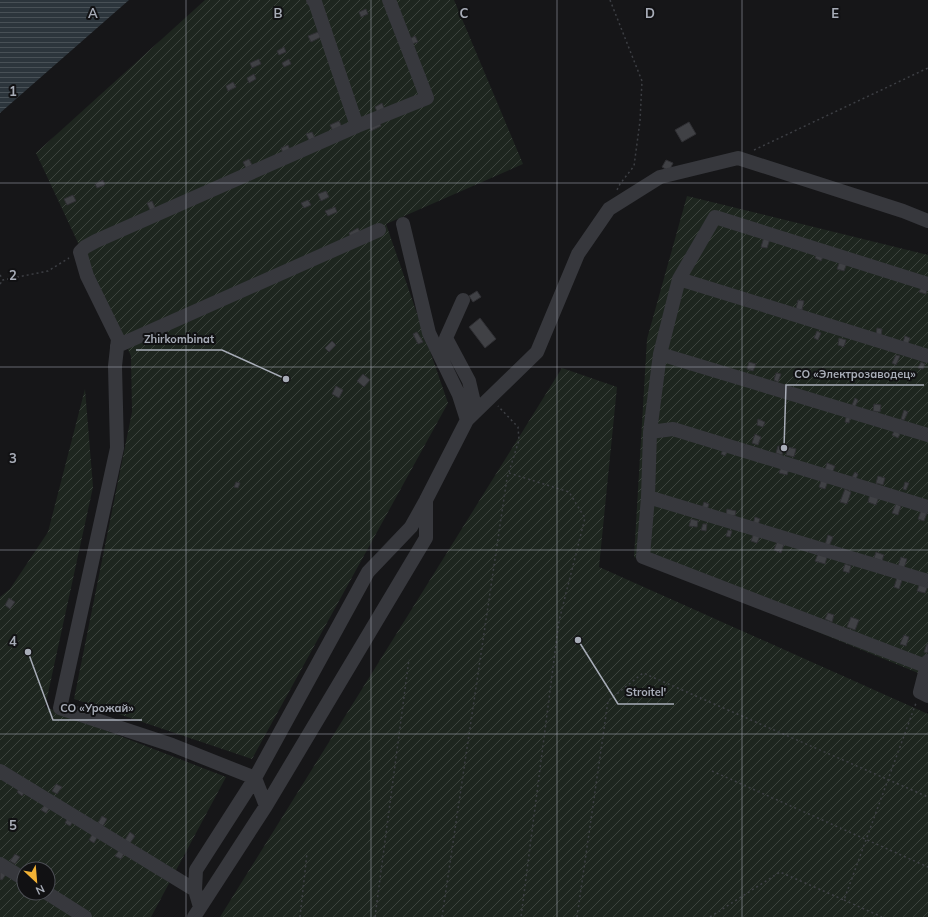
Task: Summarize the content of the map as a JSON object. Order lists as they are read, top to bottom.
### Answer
{
  "places": [
    "Zhirkombinat",
    "СО «Электрозаводец»",
    "Stroitel'",
    "СО «Урожай»"
  ],
  "north": "bottom right",
  "grid": {
    "columns": [
      "A",
      "B",
      "C",
      "D",
      "E"
    ],
    "rows": [
      "1",
      "2",
      "3",
      "4",
      "5"
    ]
  }
}
